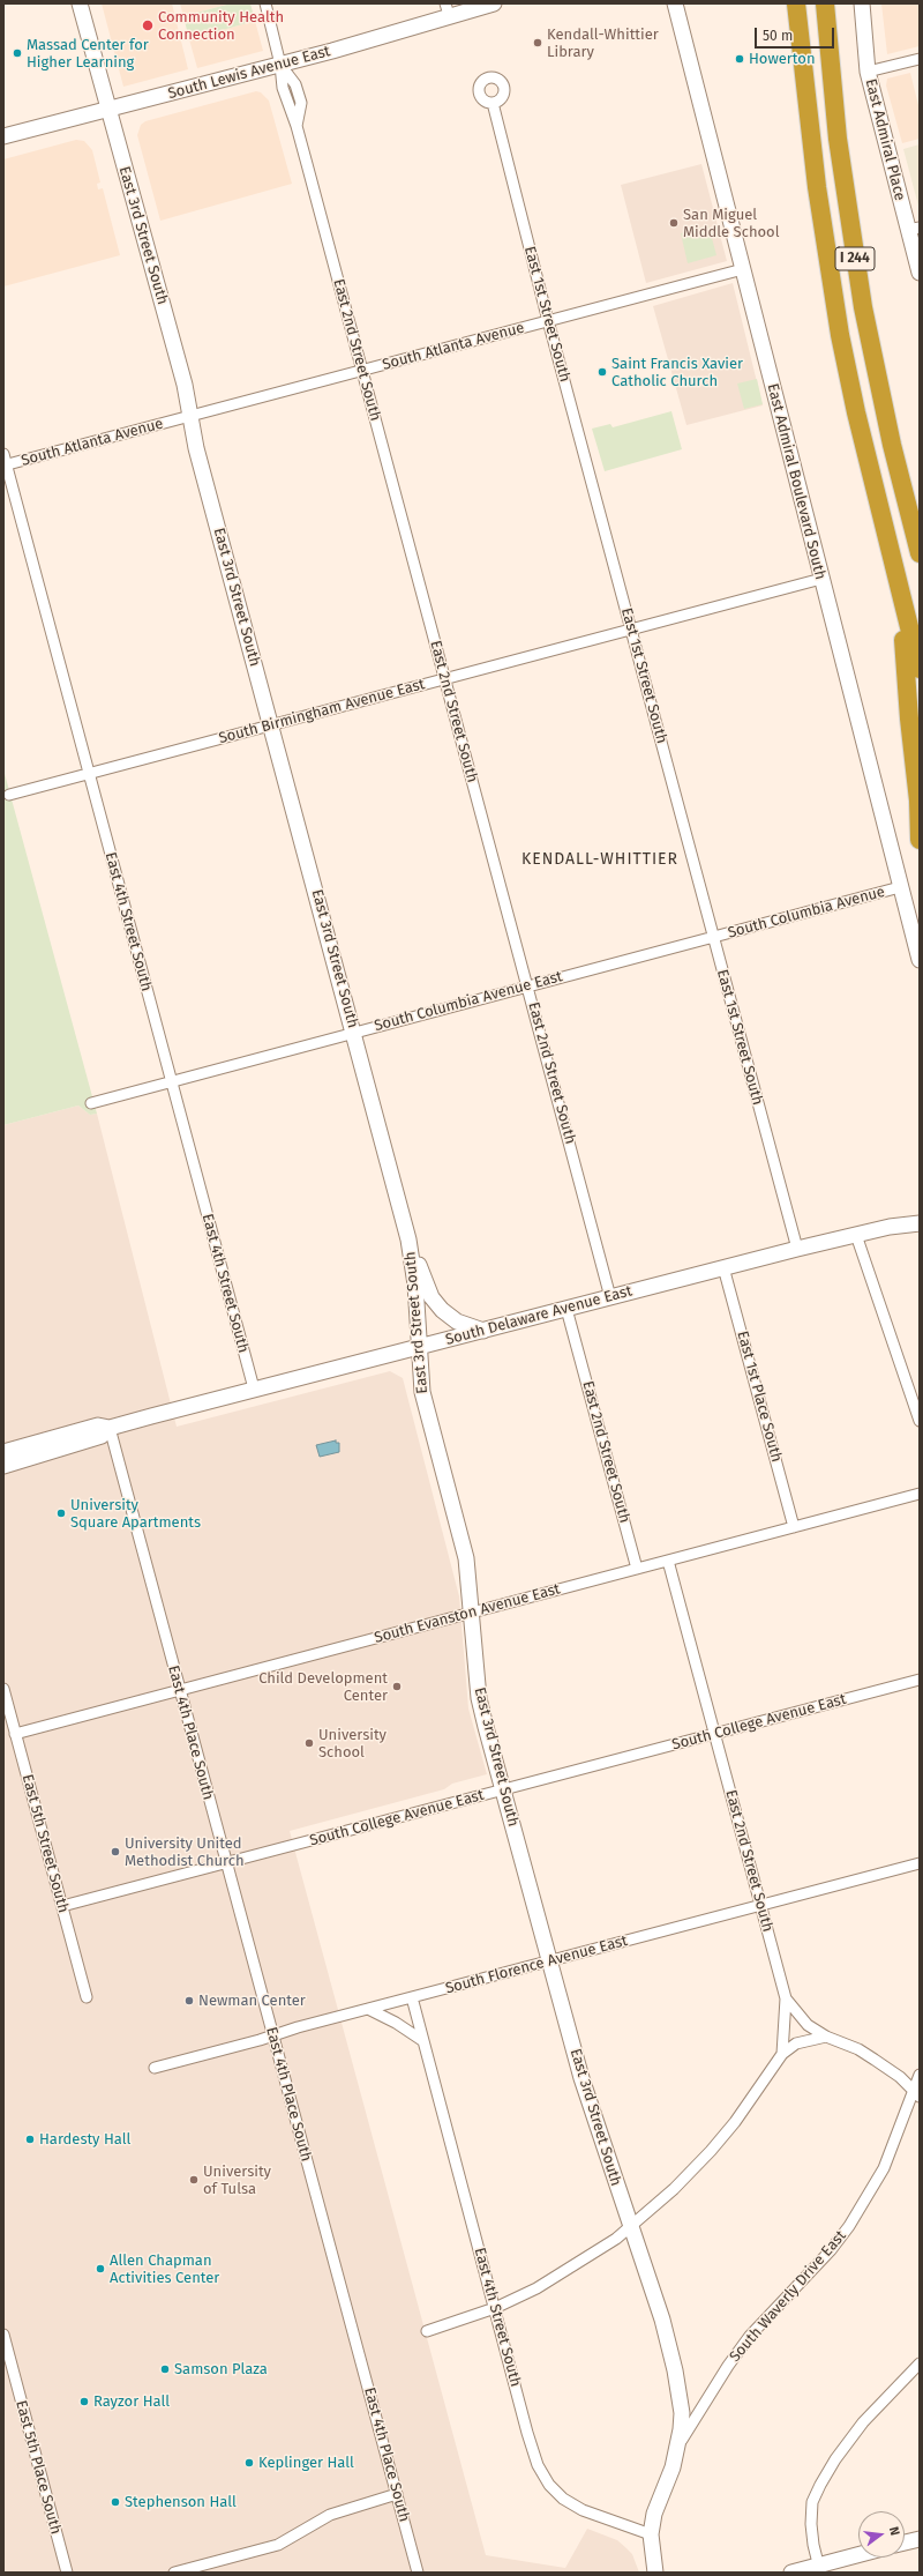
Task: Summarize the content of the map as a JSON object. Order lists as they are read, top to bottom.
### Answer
{
  "streets": {
    "highway": ["I 244"],
    "street": [
      "South Lewis Avenue East",
      "East Admiral Place",
      "East 3rd Street South",
      "East 1st Street South",
      "South Atlanta Avenue",
      "East 2nd Street South",
      "East Admiral Boulevard South",
      "South Birmingham Avenue East",
      "South Columbia Avenue",
      "East 4th Street South",
      "South Columbia Avenue East",
      "South Delaware Avenue East",
      "East 1st Place South",
      "South Evanston Avenue East",
      "South College Avenue East",
      "East 4th Place South",
      "East 5th Street South",
      "South Florence Avenue East",
      "South Waverly Drive East",
      "East 5th Place South"
    ]
  },
  "crossings": [
    ["South Lewis Avenue East", "East 3rd Street South"],
    ["South Lewis Avenue East", "East 2nd Street South"],
    ["East 3rd Street South", "South Atlanta Avenue"],
    ["East 3rd Street South", "South Birmingham Avenue East"],
    ["East 3rd Street South", "East 4th Street South"],
    ["East 3rd Street South", "South Columbia Avenue East"],
    ["East 3rd Street South", "South Delaware Avenue East"],
    ["East 3rd Street South", "South Evanston Avenue East"],
    ["East 3rd Street South", "South College Avenue East"],
    ["East 3rd Street South", "South Florence Avenue East"],
    ["East 3rd Street South", "South Waverly Drive East"],
    ["East 1st Street South", "South Atlanta Avenue"],
    ["East 1st Street South", "South Birmingham Avenue East"],
    ["East 1st Street South", "South Columbia Avenue"],
    ["East 1st Street South", "South Columbia Avenue East"],
    ["East 1st Street South", "South Delaware Avenue East"],
    ["South Atlanta Avenue", "East 2nd Street South"],
    ["South Atlanta Avenue", "East Admiral Boulevard South"],
    ["South Atlanta Avenue", "East 4th Street South"],
    ["East 2nd Street South", "South Birmingham Avenue East"],
    ["East 2nd Street South", "South Columbia Avenue East"],
    ["East 2nd Street South", "South Delaware Avenue East"],
    ["East 2nd Street South", "South Evanston Avenue East"],
    ["East 2nd Street South", "South College Avenue East"],
    ["East 2nd Street South", "South Florence Avenue East"],
    ["East 2nd Street South", "South Waverly Drive East"],
    ["East Admiral Boulevard South", "South Birmingham Avenue East"],
    ["East Admiral Boulevard South", "South Columbia Avenue"],
    ["South Birmingham Avenue East", "East 4th Street South"],
    ["South Columbia Avenue", "South Columbia Avenue East"],
    ["East 4th Street South", "South Columbia Avenue East"],
    ["East 4th Street South", "South Delaware Avenue East"],
    ["East 4th Street South", "South Florence Avenue East"],
    ["South Delaware Avenue East", "East 1st Place South"],
    ["South Delaware Avenue East", "East 4th Place South"],
    ["East 1st Place South", "South Evanston Avenue East"],
    ["South Evanston Avenue East", "East 4th Place South"],
    ["South Evanston Avenue East", "East 5th Street South"],
    ["South College Avenue East", "East 4th Place South"],
    ["South College Avenue East", "East 5th Street South"],
    ["East 4th Place South", "South Florence Avenue East"]
  ],
  "districts": ["KENDALL-WHITTIER"],
  "places": [
    "Community Health Connection",
    "Kendall-Whittier Library",
    "Massad Center for Higher Learning",
    "Howerton",
    "San Miguel Middle School",
    "Saint Francis Xavier Catholic Church",
    "University Square Apartments",
    "Child Development Center",
    "University School",
    "University United Methodist Church",
    "Newman Center",
    "Hardesty Hall",
    "University of Tulsa",
    "Allen Chapman Activities Center",
    "Samson Plaza",
    "Rayzor Hall",
    "Keplinger Hall",
    "Stephenson Hall"
  ],
  "scale_bar": "50 m",
  "north": "right"
}
